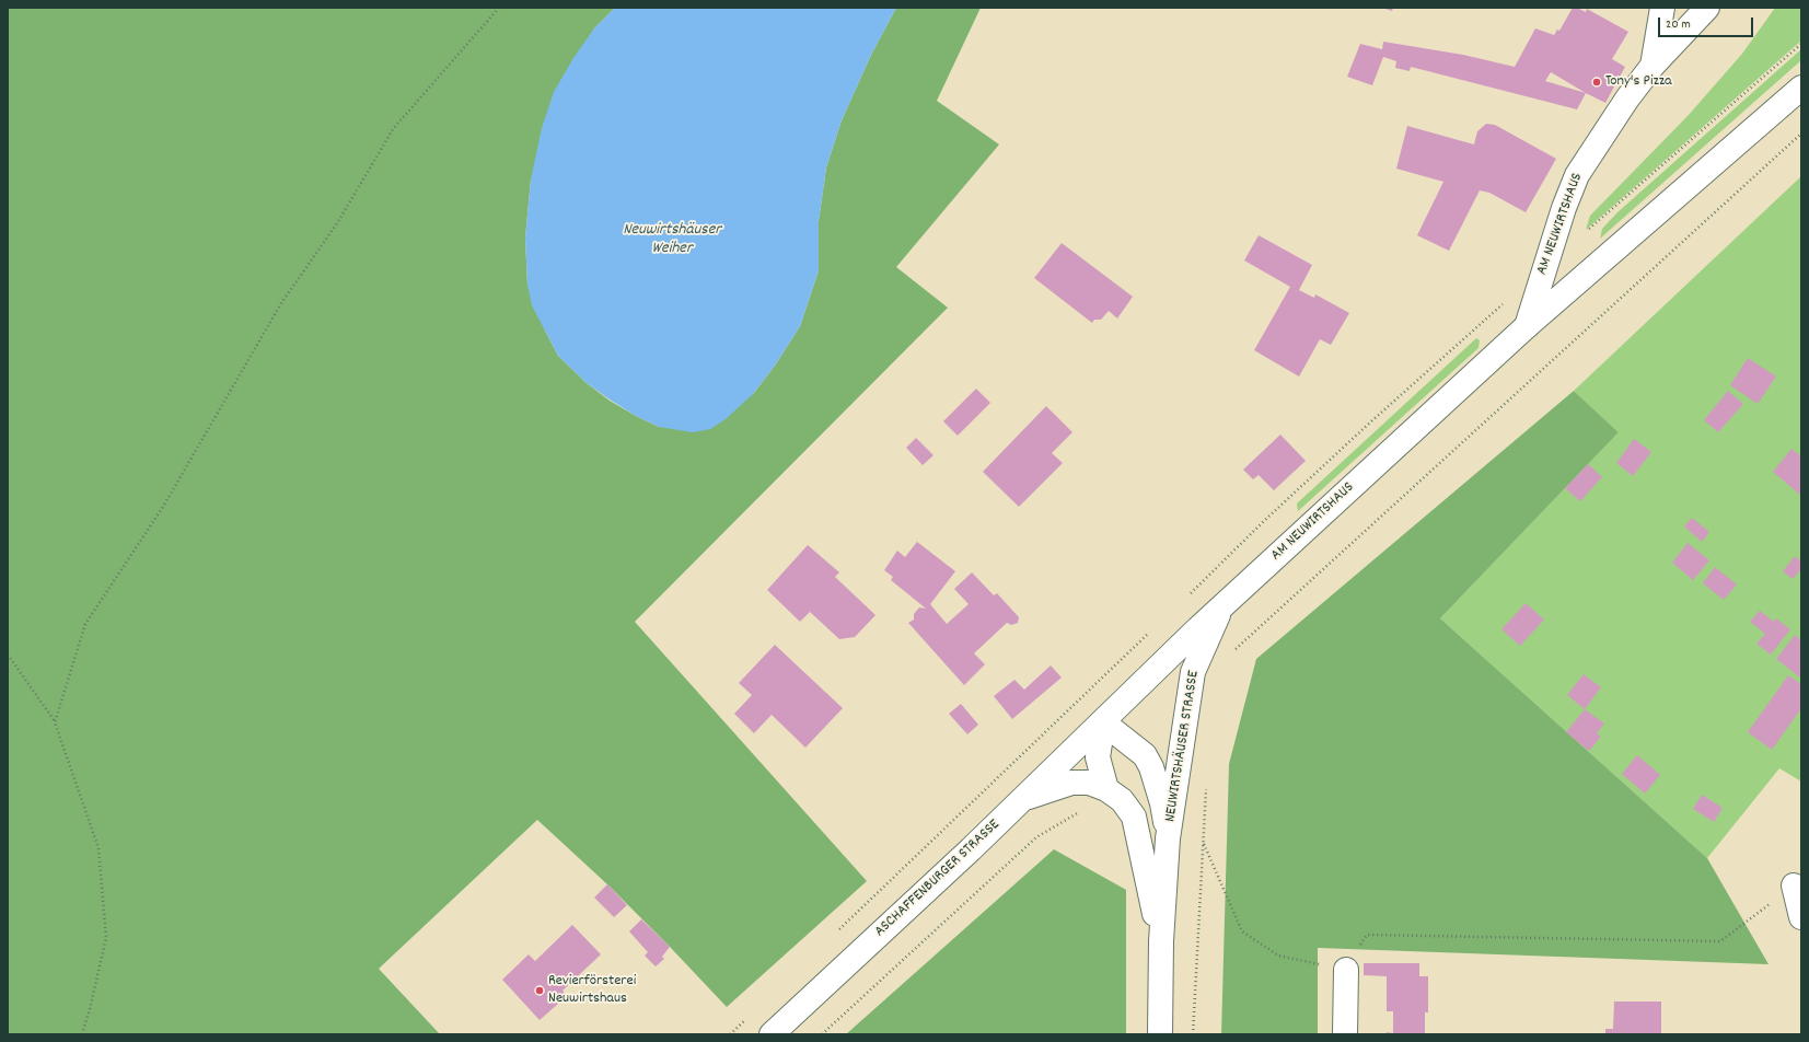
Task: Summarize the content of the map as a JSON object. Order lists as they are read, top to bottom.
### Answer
{
  "streets": {
    "main road": ["AM NEUWIRTSHAUS", "NEUWIRTSHÄUSER STRASSE", "ASCHAFFENBURGER STRASSE"]
  },
  "crossings": [
    ["AM NEUWIRTSHAUS", "NEUWIRTSHÄUSER STRASSE"],
    ["AM NEUWIRTSHAUS", "ASCHAFFENBURGER STRASSE"],
    ["NEUWIRTSHÄUSER STRASSE", "ASCHAFFENBURGER STRASSE"]
  ],
  "water": ["Neuwirtshäuser Weiher"],
  "places": ["Tony's Pizza", "Revierförsterei Neuwirtshaus"],
  "scale_bar": "20 m"
}
